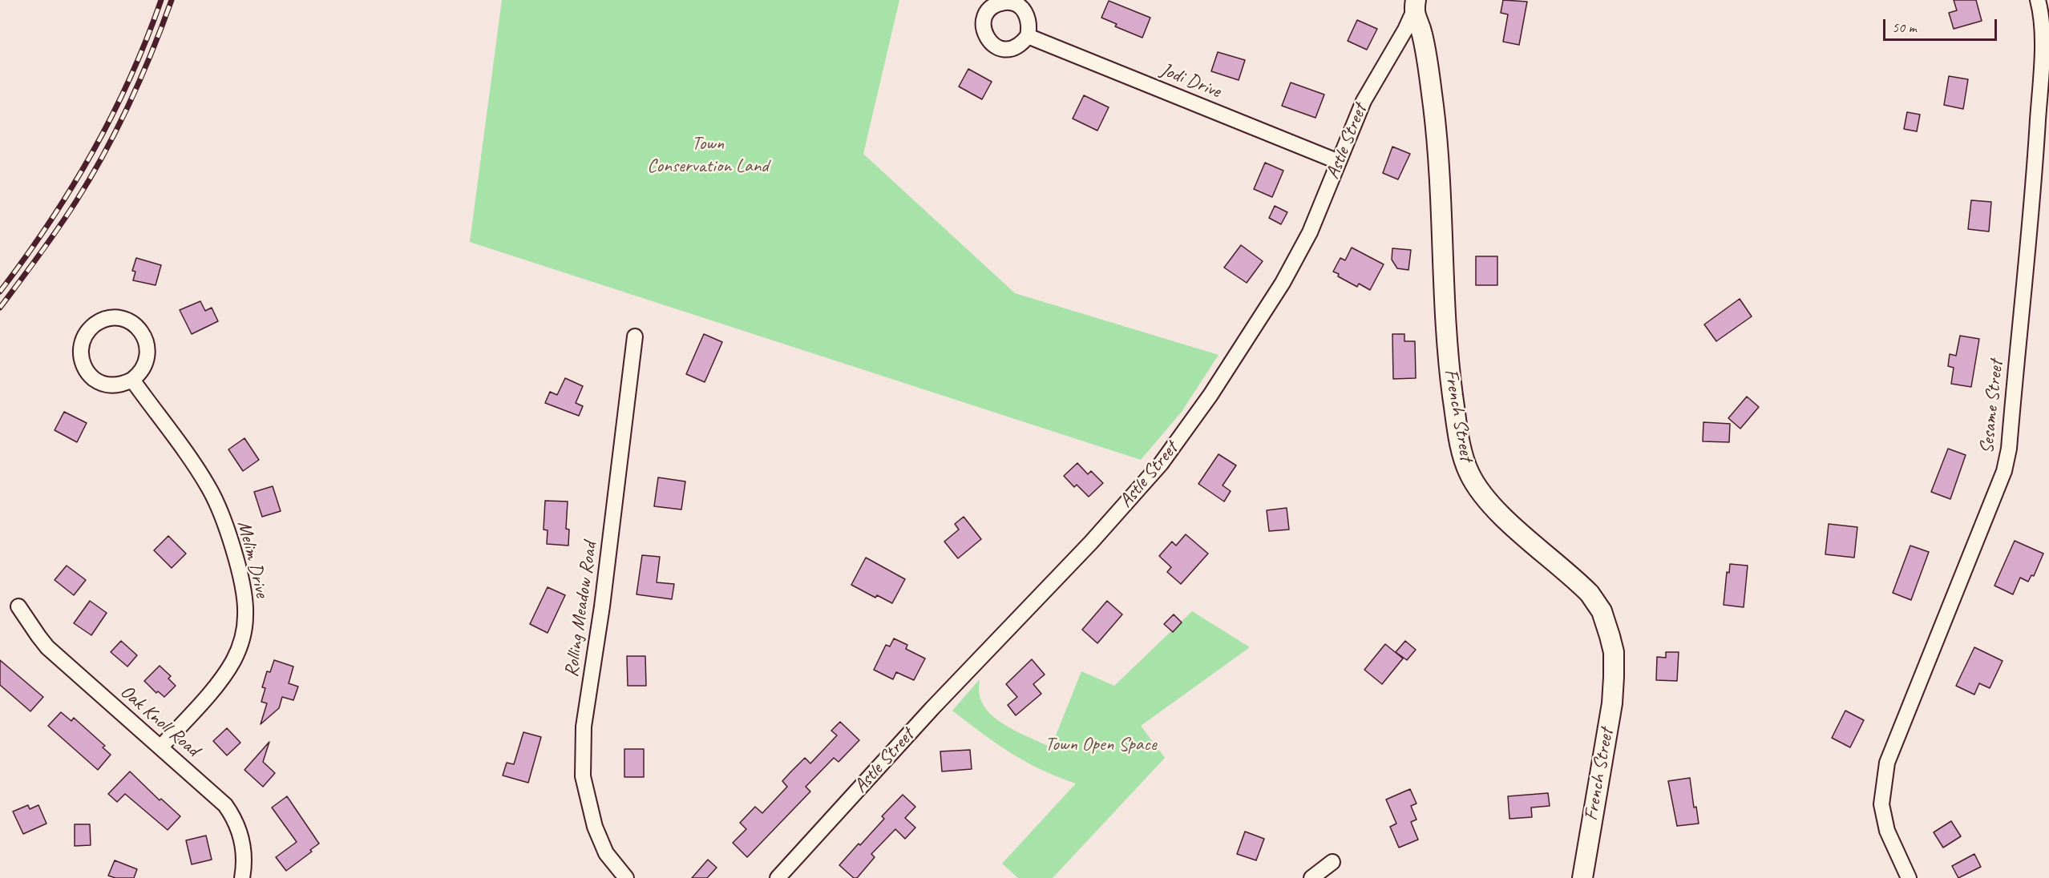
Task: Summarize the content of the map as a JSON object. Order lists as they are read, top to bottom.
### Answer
{
  "streets": {
    "street": [
      "Jodi Drive",
      "Astle Street",
      "Sesame Street",
      "French Street",
      "Melim Drive",
      "Rolling Meadow Road",
      "Oak Knoll Road"
    ]
  },
  "crossings": [
    ["Jodi Drive", "Astle Street"],
    ["Astle Street", "French Street"],
    ["Melim Drive", "Oak Knoll Road"]
  ],
  "parks": ["Town Conservation Land", "Town Open Space"],
  "scale_bar": "50 m"
}
